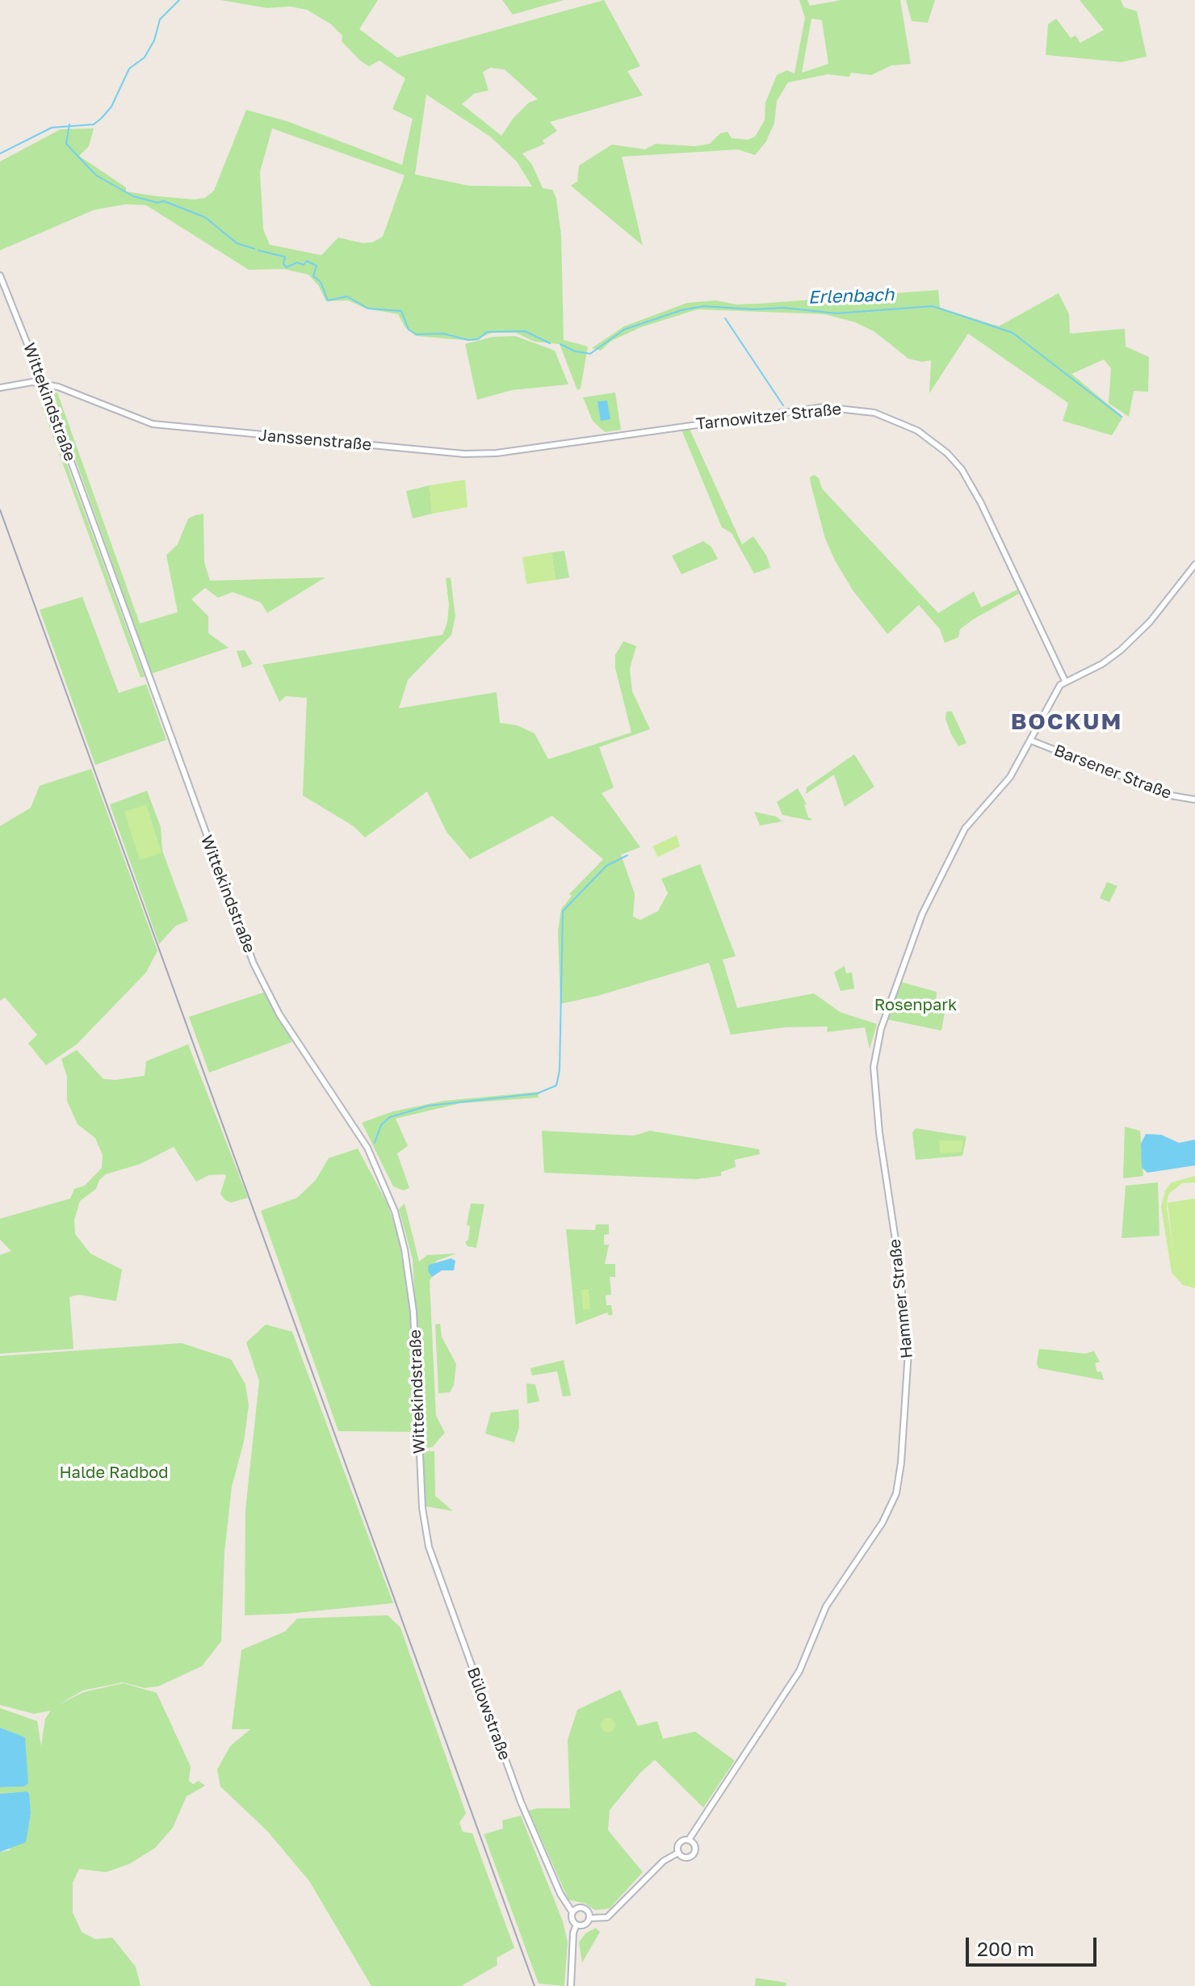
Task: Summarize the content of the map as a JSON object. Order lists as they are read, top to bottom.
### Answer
{
  "streets": {
    "main road": [
      "Wittekindstraße",
      "Tarnowitzer Straße",
      "Janssenstraße",
      "Barsener Straße",
      "Hammer Straße",
      "Bülowstraße"
    ]
  },
  "crossings": [
    ["Wittekindstraße", "Janssenstraße"],
    ["Wittekindstraße", "Bülowstraße"],
    ["Tarnowitzer Straße", "Janssenstraße"],
    ["Tarnowitzer Straße", "Hammer Straße"],
    ["Barsener Straße", "Hammer Straße"]
  ],
  "districts": ["BOCKUM"],
  "water": ["Erlenbach"],
  "parks": ["Rosenpark", "Halde Radbod"],
  "scale_bar": "200 m"
}
